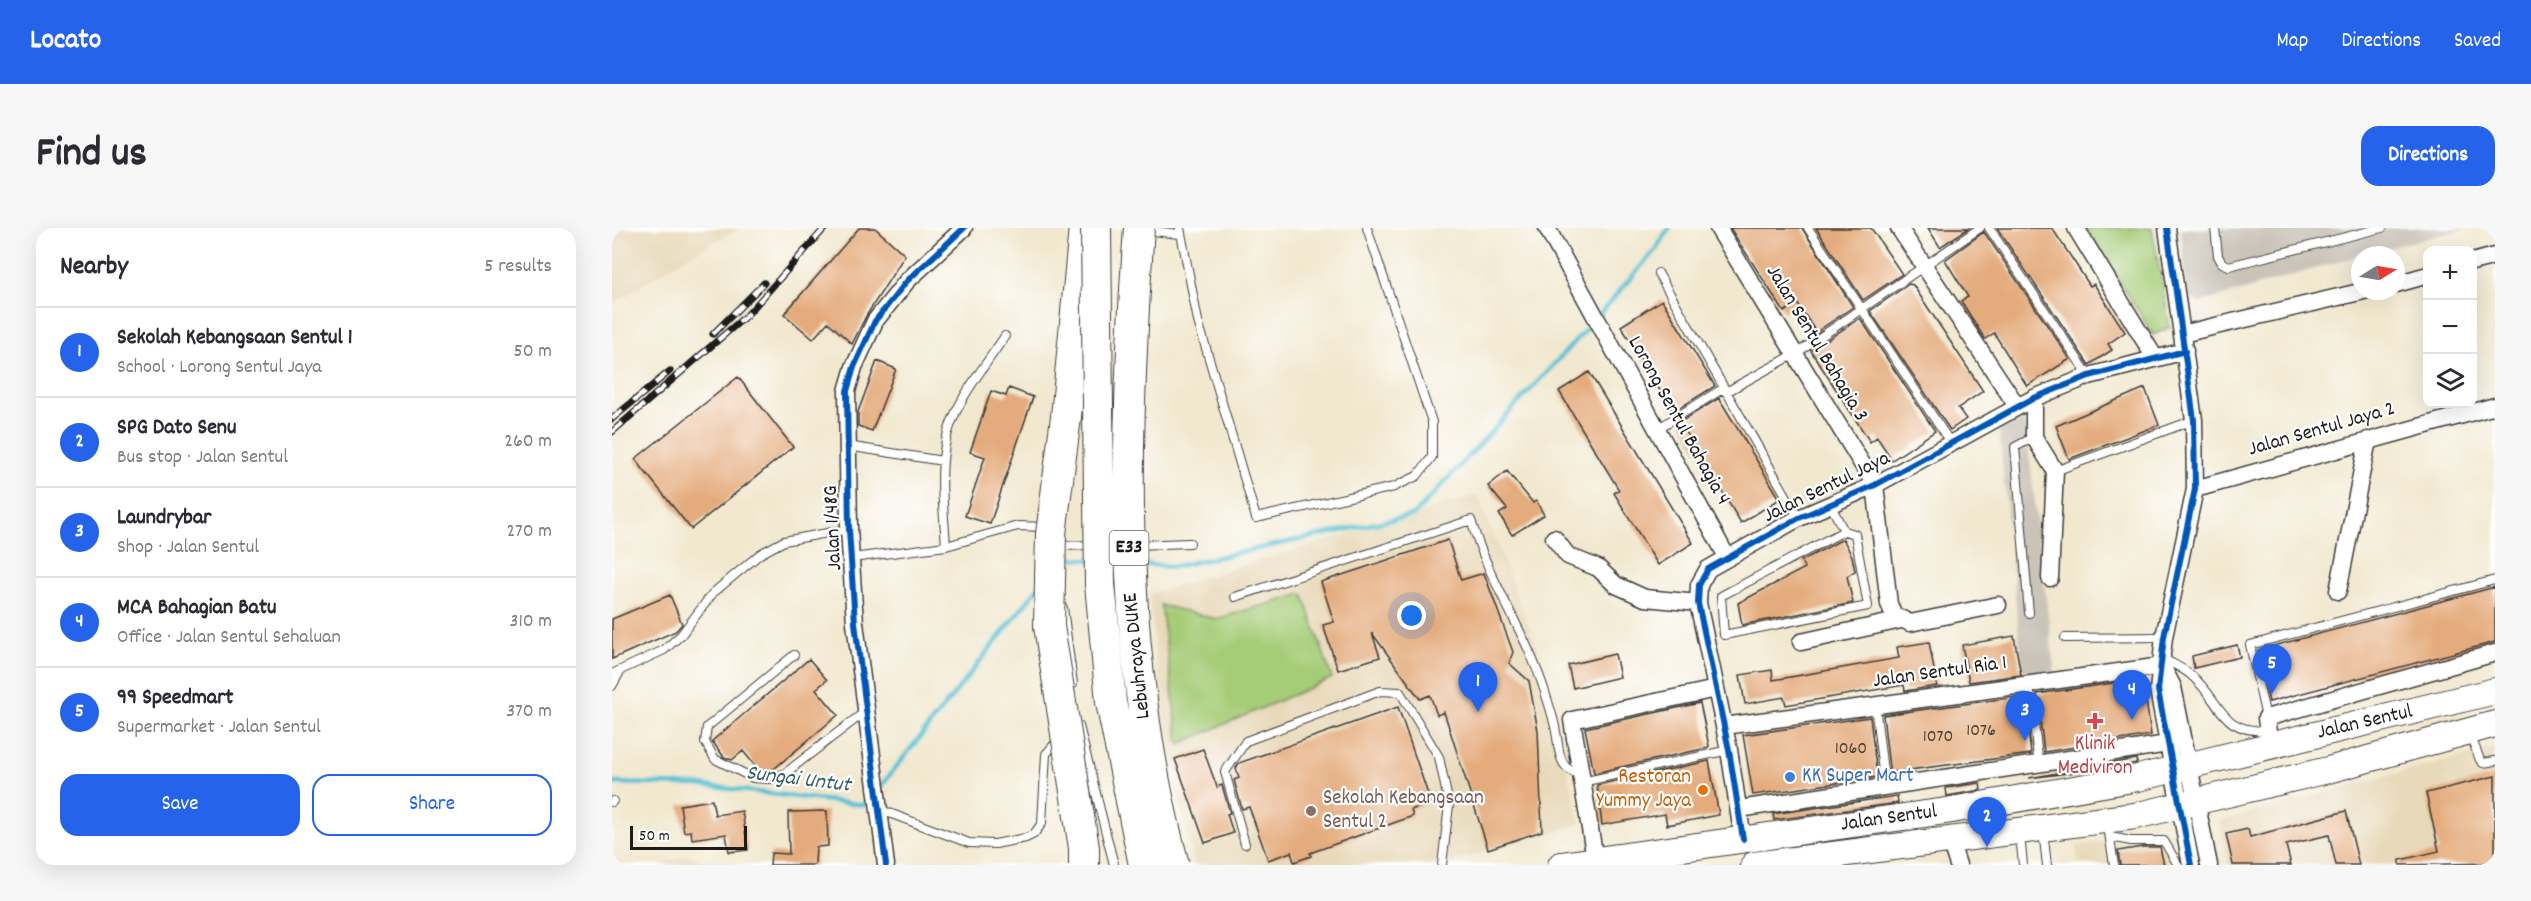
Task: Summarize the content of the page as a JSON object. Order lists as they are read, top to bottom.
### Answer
{
  "streets": {
    "highway": ["E33", "Lebuhraya DUKE"],
    "main road": ["Jalan Sentul"],
    "street": [
      "Jalan Sentul Bahagia 3",
      "Lorong Sentul Bahagia 4",
      "Jalan Sentul Jaya 2",
      "Jalan Sentul Jaya",
      "Jalan 1/48G",
      "Jalan Sentul Ria 1"
    ]
  },
  "crossings": [
    ["Jalan Sentul Bahagia 3", "Jalan Sentul Jaya"],
    ["Lorong Sentul Bahagia 4", "Jalan Sentul Jaya"],
    ["Jalan Sentul Jaya", "Jalan Sentul Ria 1"],
    ["Jalan Sentul Jaya", "Jalan Sentul"]
  ],
  "water": ["Sungai Untut"],
  "places": {
    "health": ["Klinik Mediviron"],
    "other": ["KK Super Mart", "Restoran Yummy Jaya", "Sekolah Kebangsaan Sentul 2"]
  },
  "house_numbers": ["1076", "1070", "1060"],
  "scale_bar": "50 m",
  "north": "right",
  "page": {
    "header": "Locato",
    "nav": ["Map", "Directions", "Saved"],
    "title": "Find us",
    "buttons": [
      "Directions",
      ["Save", "Share"]
    ],
    "heading": ["Nearby", "5 results"],
    "map_buttons": ["+", "−"],
    "list": [
      {
        "mark": "1",
        "name": "Sekolah Kebangsaan Sentul 1",
        "note": "School · Lorong Sentul Jaya",
        "value": "50 m"
      },
      {
        "mark": "2",
        "name": "SPG Dato Senu",
        "note": "Bus stop · Jalan Sentul",
        "value": "260 m"
      },
      {
        "mark": "3",
        "name": "Laundrybar",
        "note": "Shop · Jalan Sentul",
        "value": "270 m"
      },
      {
        "mark": "4",
        "name": "MCA Bahagian Batu",
        "note": "Office · Jalan Sentul Sehaluan",
        "value": "310 m"
      },
      {
        "mark": "5",
        "name": "99 Speedmart",
        "note": "Supermarket · Jalan Sentul",
        "value": "370 m"
      }
    ],
    "pins": [
      "5",
      "1",
      "4",
      "3",
      "2"
    ],
    "scale": "50 m"
  }
}
